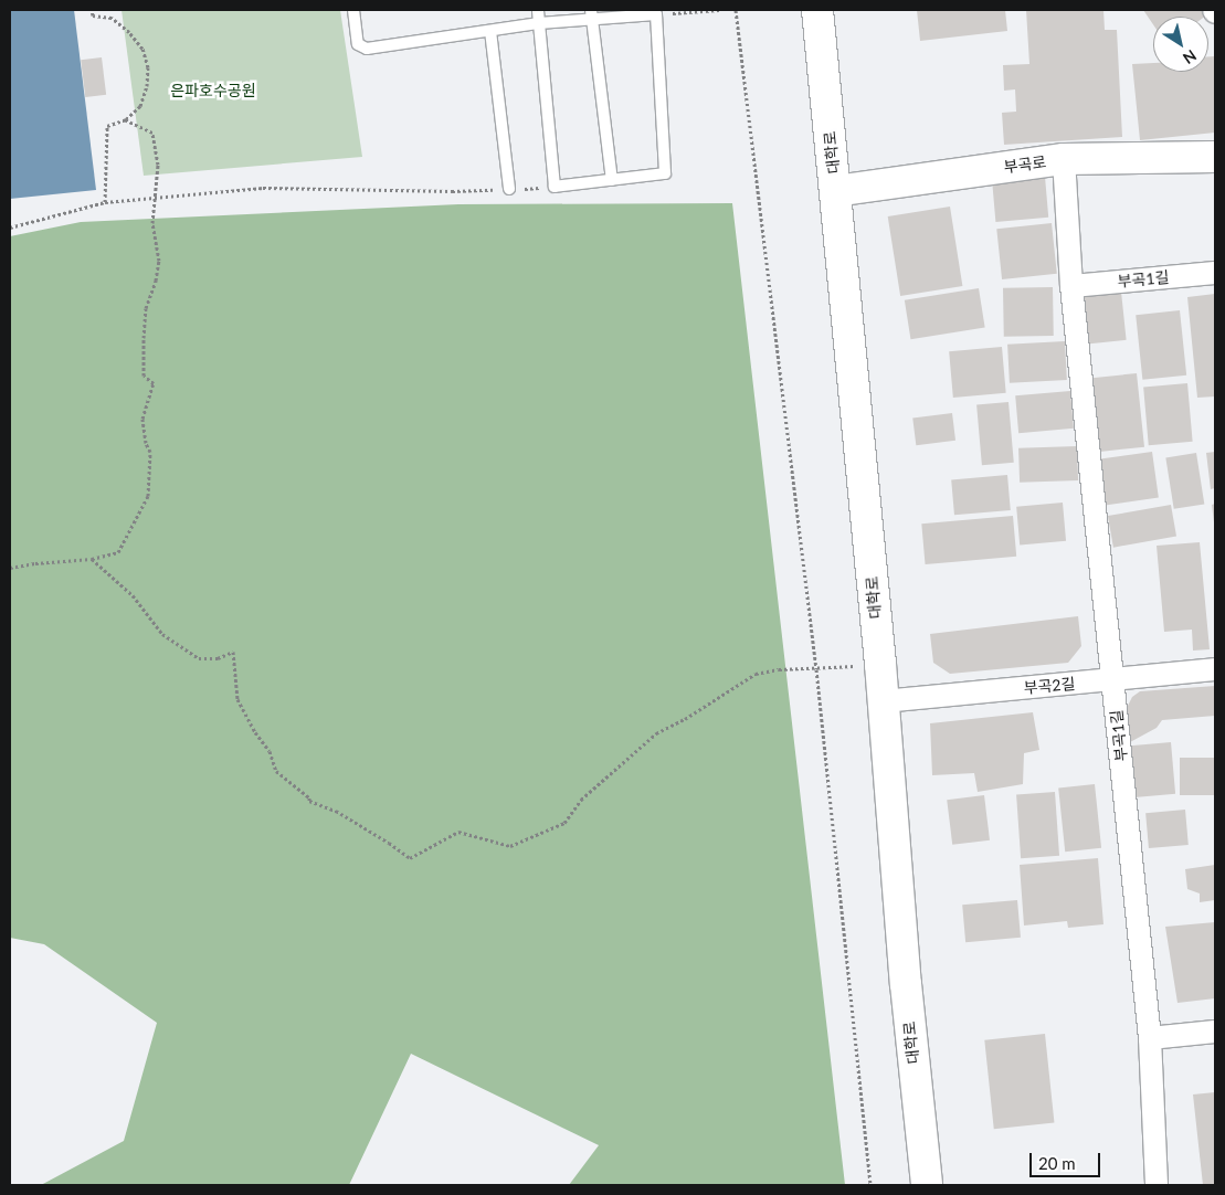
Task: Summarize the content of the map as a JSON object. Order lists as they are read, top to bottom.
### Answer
{
  "streets": {
    "street": [
      "대학로",
      "부곡로",
      "부곡1길",
      "부곡2길"
    ]
  },
  "crossings": [
    ["대학로", "부곡로"],
    ["대학로", "부곡2길"],
    ["부곡로", "부곡1길"],
    ["부곡1길", "부곡2길"]
  ],
  "parks": ["은파호수공원"],
  "scale_bar": "20 m",
  "north": "bottom right"
}
